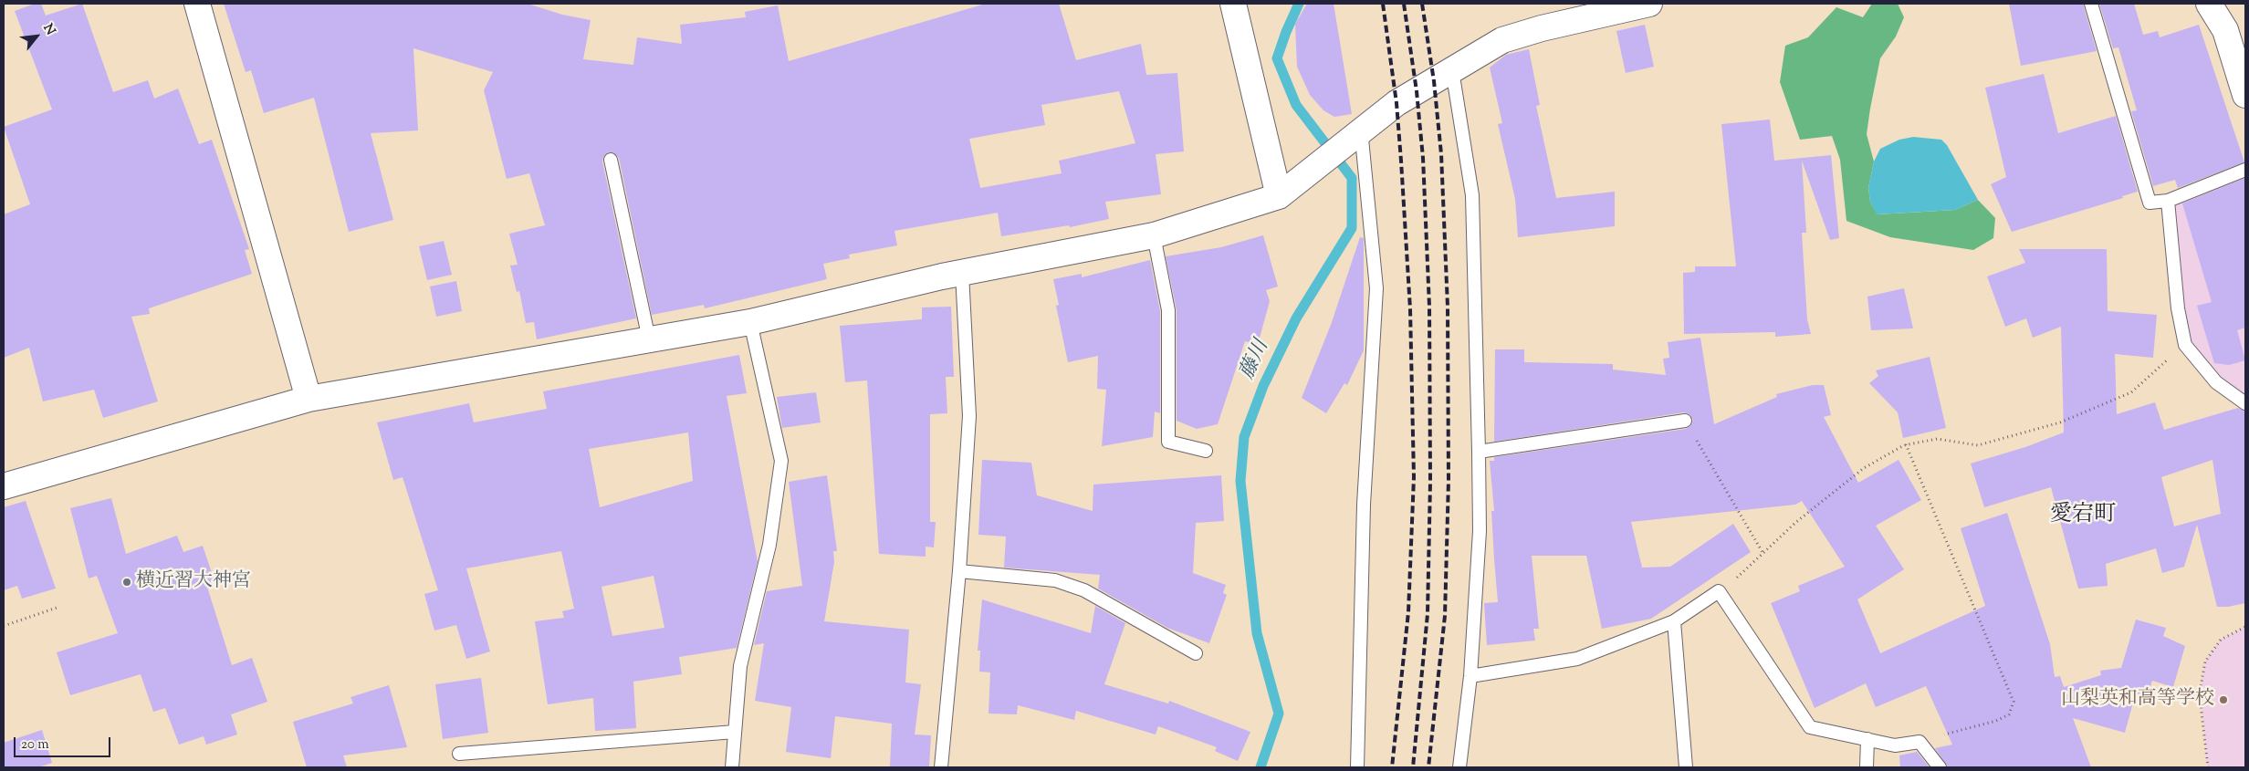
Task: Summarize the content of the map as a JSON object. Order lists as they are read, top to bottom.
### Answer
{
  "districts": ["愛宕町"],
  "water": ["藤川"],
  "places": ["横近習大神宮", "山梨英和高等学校"],
  "scale_bar": "20 m",
  "north": "top right"
}
